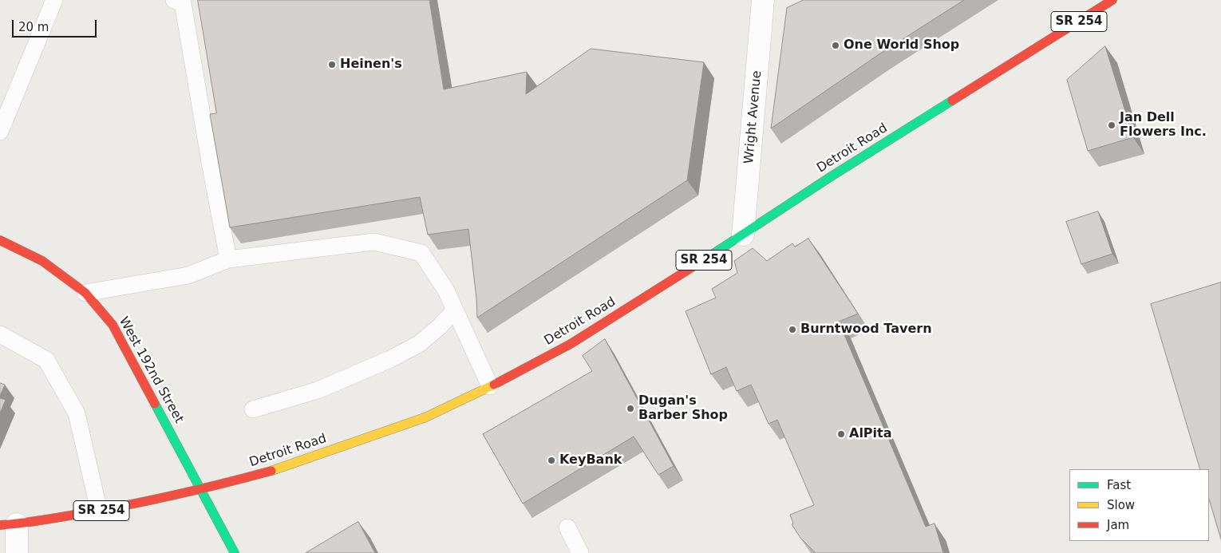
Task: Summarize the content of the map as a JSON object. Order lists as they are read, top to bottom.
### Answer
{
  "streets": {
    "main road": ["SR 254", "Detroit Road", "West 192nd Street"],
    "street": ["Wright Avenue"]
  },
  "crossings": [
    ["Wright Avenue", "Detroit Road"],
    ["Detroit Road", "West 192nd Street"]
  ],
  "places": [
    "One World Shop",
    "Heinen's",
    "Jan Dell Flowers Inc.",
    "Burntwood Tavern",
    "Dugan's Barber Shop",
    "AlPita",
    "KeyBank"
  ],
  "legend": ["Fast", "Slow", "Jam"],
  "scale_bar": "20 m"
}
